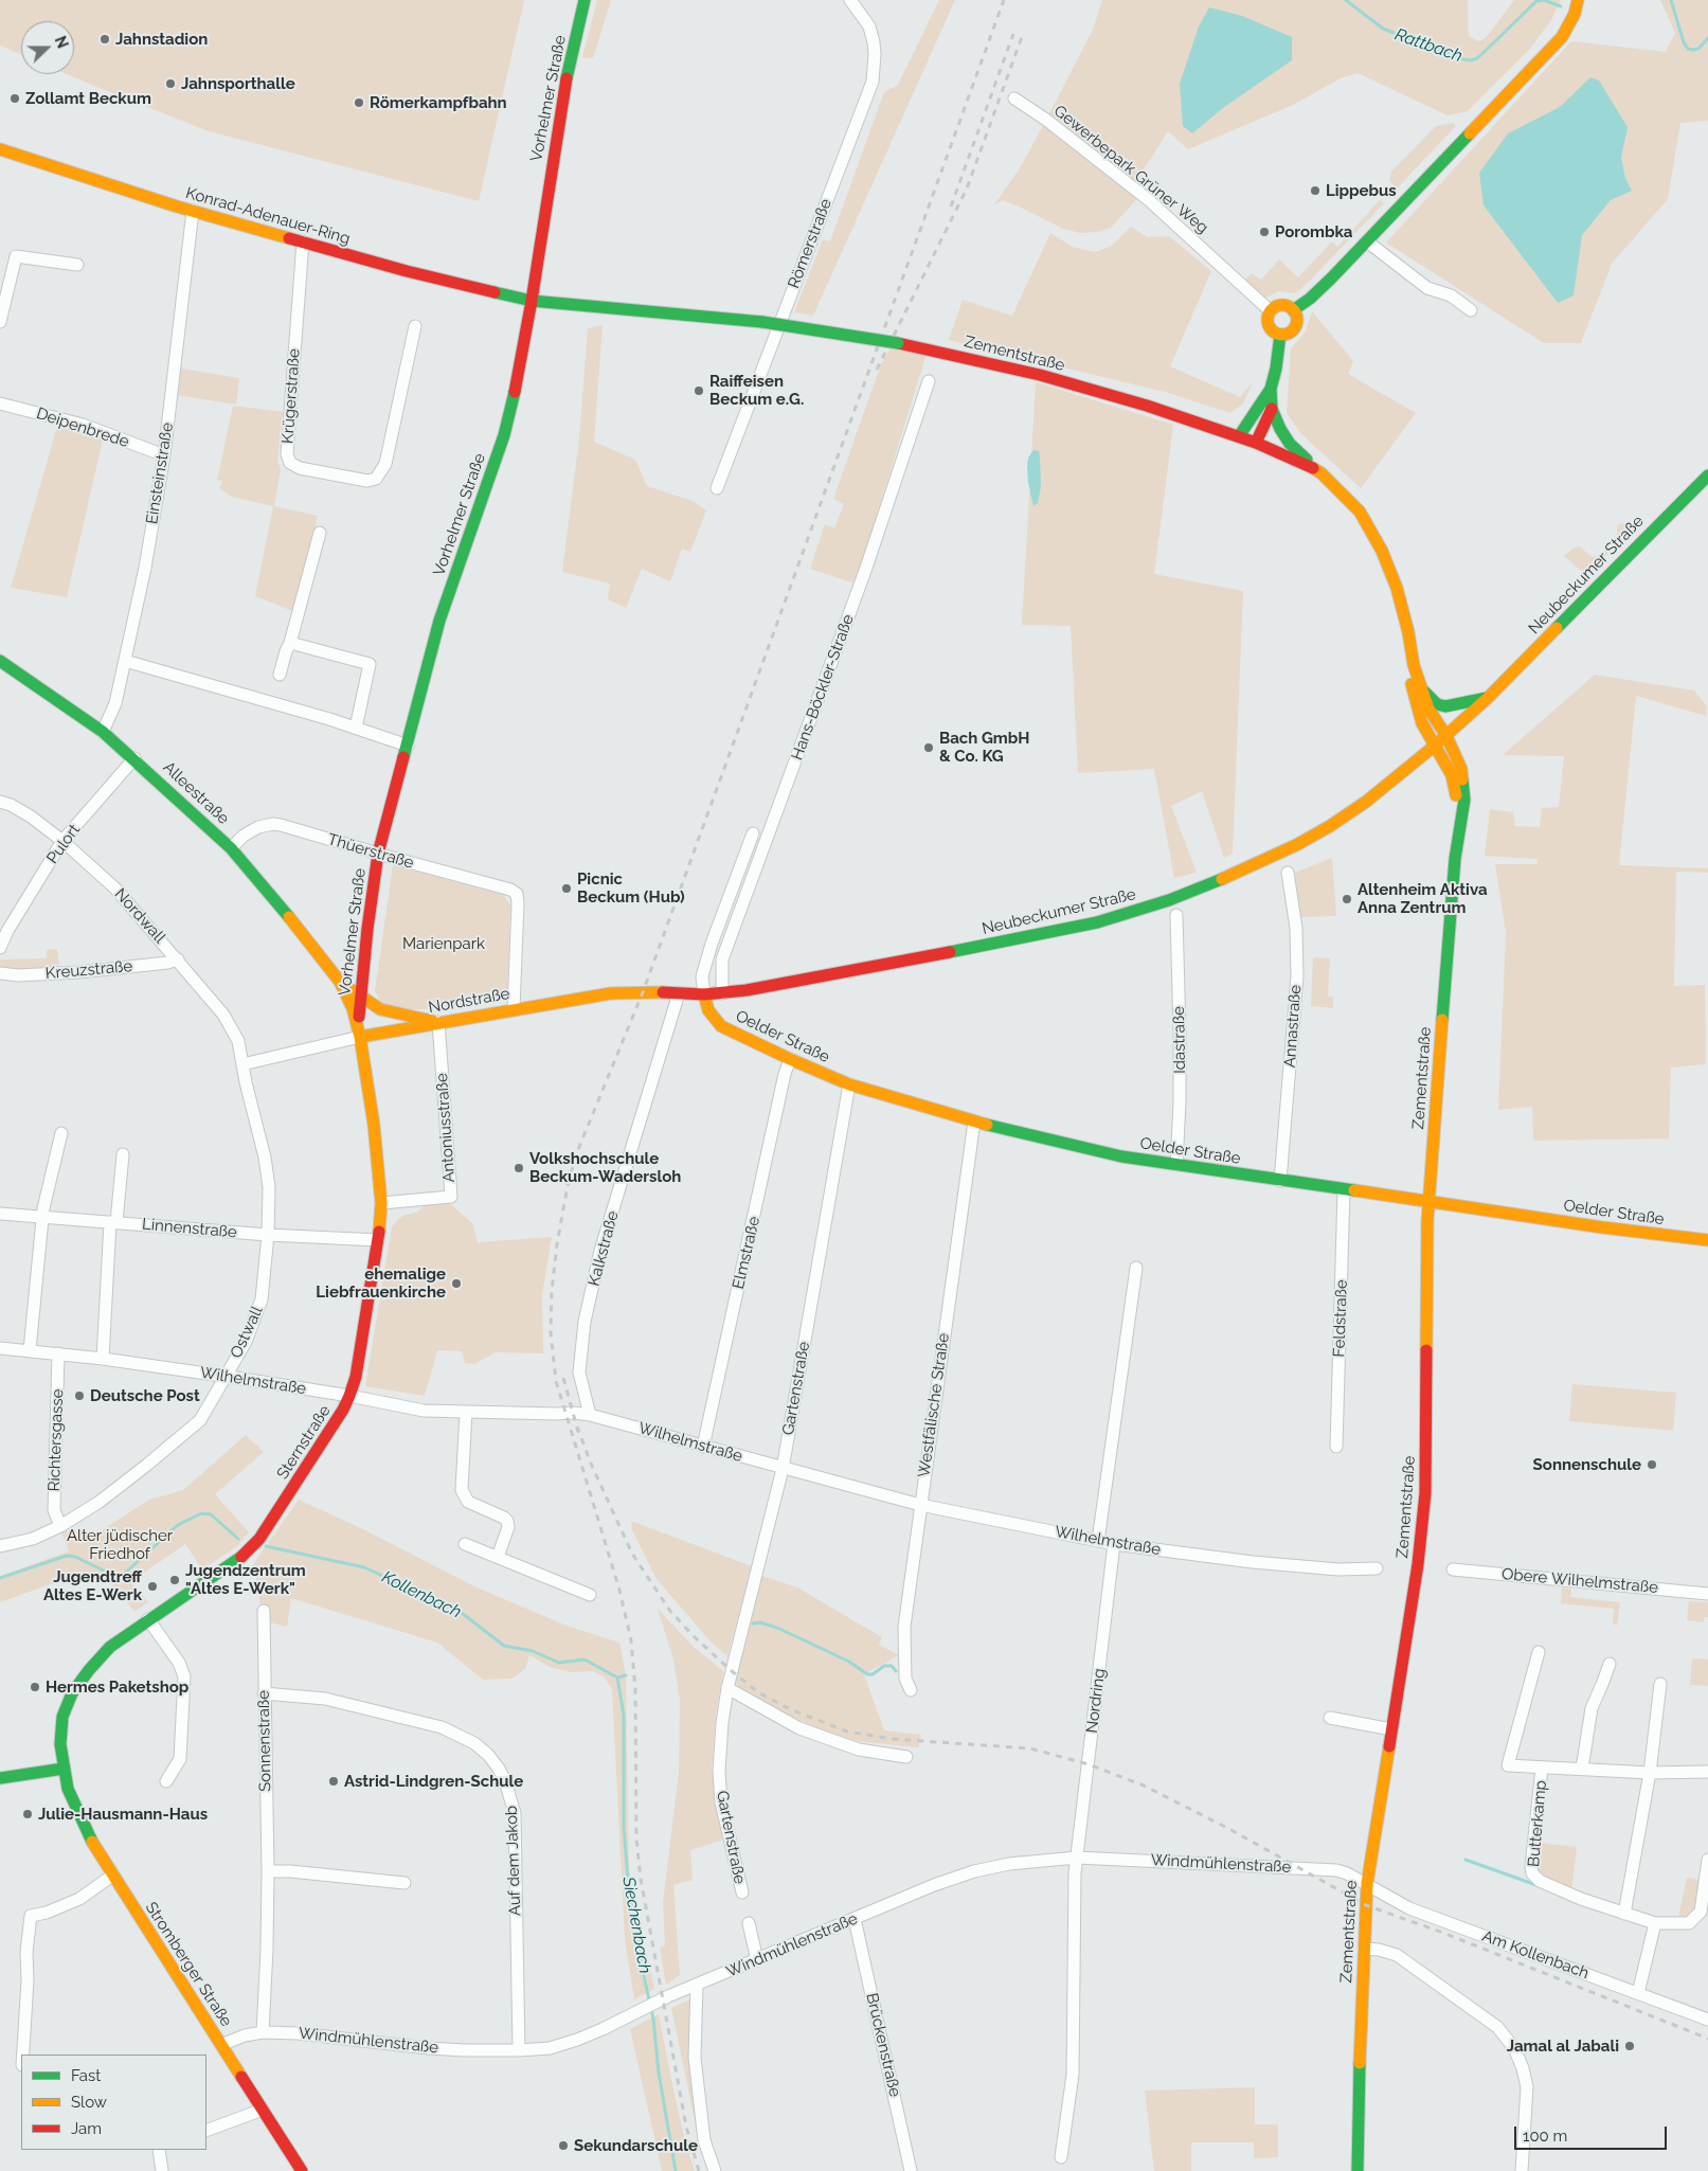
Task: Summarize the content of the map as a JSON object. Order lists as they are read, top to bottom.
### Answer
{
  "streets": {
    "street": [
      "Vorhelmer Straße",
      "Gewerbepark Grüner Weg",
      "Konrad-Adenauer-Ring",
      "Römerstraße",
      "Zementstraße",
      "Krügerstraße",
      "Deipenbrede",
      "Einsteinstraße",
      "Neubeckumer Straße",
      "Hans-Böckler-Straße",
      "Alleestraße",
      "Pulort",
      "Thüerstraße",
      "Nordwall",
      "Kreuzstraße",
      "Nordstraße",
      "Annastraße",
      "Oelder Straße",
      "Idastraße",
      "Antoniusstraße",
      "Linnenstraße",
      "Kalkstraße",
      "Elmstraße",
      "Feldstraße",
      "Ostwall",
      "Wilhelmstraße",
      "Gartenstraße",
      "Westfälische Straße",
      "Richtersgasse",
      "Sternstraße",
      "Obere Wilhelmstraße",
      "Nordring",
      "Sonnenstraße",
      "Butterkamp",
      "Auf dem Jakob",
      "Windmühlenstraße",
      "Am Kollenbach",
      "Stromberger Straße",
      "Brückenstraße"
    ]
  },
  "crossings": [
    ["Vorhelmer Straße", "Konrad-Adenauer-Ring"],
    ["Vorhelmer Straße", "Zementstraße"],
    ["Vorhelmer Straße", "Alleestraße"],
    ["Vorhelmer Straße", "Thüerstraße"],
    ["Vorhelmer Straße", "Nordstraße"],
    ["Vorhelmer Straße", "Sternstraße"],
    ["Konrad-Adenauer-Ring", "Zementstraße"],
    ["Konrad-Adenauer-Ring", "Krügerstraße"],
    ["Konrad-Adenauer-Ring", "Einsteinstraße"],
    ["Zementstraße", "Neubeckumer Straße"],
    ["Zementstraße", "Oelder Straße"],
    ["Zementstraße", "Windmühlenstraße"],
    ["Zementstraße", "Am Kollenbach"],
    ["Deipenbrede", "Einsteinstraße"],
    ["Einsteinstraße", "Alleestraße"],
    ["Neubeckumer Straße", "Hans-Böckler-Straße"],
    ["Neubeckumer Straße", "Nordstraße"],
    ["Neubeckumer Straße", "Oelder Straße"],
    ["Alleestraße", "Pulort"],
    ["Alleestraße", "Thüerstraße"],
    ["Alleestraße", "Nordstraße"],
    ["Alleestraße", "Antoniusstraße"],
    ["Alleestraße", "Sternstraße"],
    ["Pulort", "Nordwall"],
    ["Thüerstraße", "Nordstraße"],
    ["Nordwall", "Kreuzstraße"],
    ["Nordwall", "Nordstraße"],
    ["Nordwall", "Ostwall"],
    ["Nordstraße", "Oelder Straße"],
    ["Nordstraße", "Antoniusstraße"],
    ["Nordstraße", "Kalkstraße"],
    ["Nordstraße", "Ostwall"],
    ["Nordstraße", "Sternstraße"],
    ["Annastraße", "Oelder Straße"],
    ["Oelder Straße", "Idastraße"],
    ["Oelder Straße", "Elmstraße"],
    ["Oelder Straße", "Feldstraße"],
    ["Oelder Straße", "Gartenstraße"],
    ["Oelder Straße", "Westfälische Straße"],
    ["Antoniusstraße", "Sternstraße"],
    ["Linnenstraße", "Ostwall"],
    ["Linnenstraße", "Sternstraße"],
    ["Kalkstraße", "Wilhelmstraße"],
    ["Elmstraße", "Wilhelmstraße"],
    ["Ostwall", "Wilhelmstraße"],
    ["Ostwall", "Richtersgasse"],
    ["Wilhelmstraße", "Gartenstraße"],
    ["Wilhelmstraße", "Westfälische Straße"],
    ["Wilhelmstraße", "Richtersgasse"],
    ["Wilhelmstraße", "Sternstraße"],
    ["Wilhelmstraße", "Nordring"],
    ["Sternstraße", "Stromberger Straße"],
    ["Nordring", "Windmühlenstraße"],
    ["Sonnenstraße", "Auf dem Jakob"],
    ["Sonnenstraße", "Windmühlenstraße"],
    ["Auf dem Jakob", "Windmühlenstraße"],
    ["Windmühlenstraße", "Am Kollenbach"],
    ["Windmühlenstraße", "Stromberger Straße"],
    ["Windmühlenstraße", "Brückenstraße"]
  ],
  "water": ["Rattbach", "Kollenbach", "Siechenbach"],
  "parks": ["Marienpark", "Alter jüdischer Friedhof"],
  "places": [
    "Jahnstadion",
    "Jahnsporthalle",
    "Zollamt Beckum",
    "Römerkampfbahn",
    "Lippebus",
    "Porombka",
    "Raiffeisen Beckum e.G.",
    "Bach GmbH & Co. KG",
    "Picnic Beckum (Hub)",
    "Altenheim Aktiva Anna Zentrum",
    "Volkshochschule Beckum-Wadersloh",
    "ehemalige Liebfrauenkirche",
    "Deutsche Post",
    "Sonnenschule",
    "Jugendzentrum \"Altes E-Werk\"",
    "Jugendtreff Altes E-Werk",
    "Hermes Paketshop",
    "Astrid-Lindgren-Schule",
    "Julie-Hausmann-Haus",
    "Jamal al Jabali",
    "Sekundarschule"
  ],
  "legend": ["Fast", "Slow", "Jam"],
  "scale_bar": "100 m",
  "north": "right"
}
